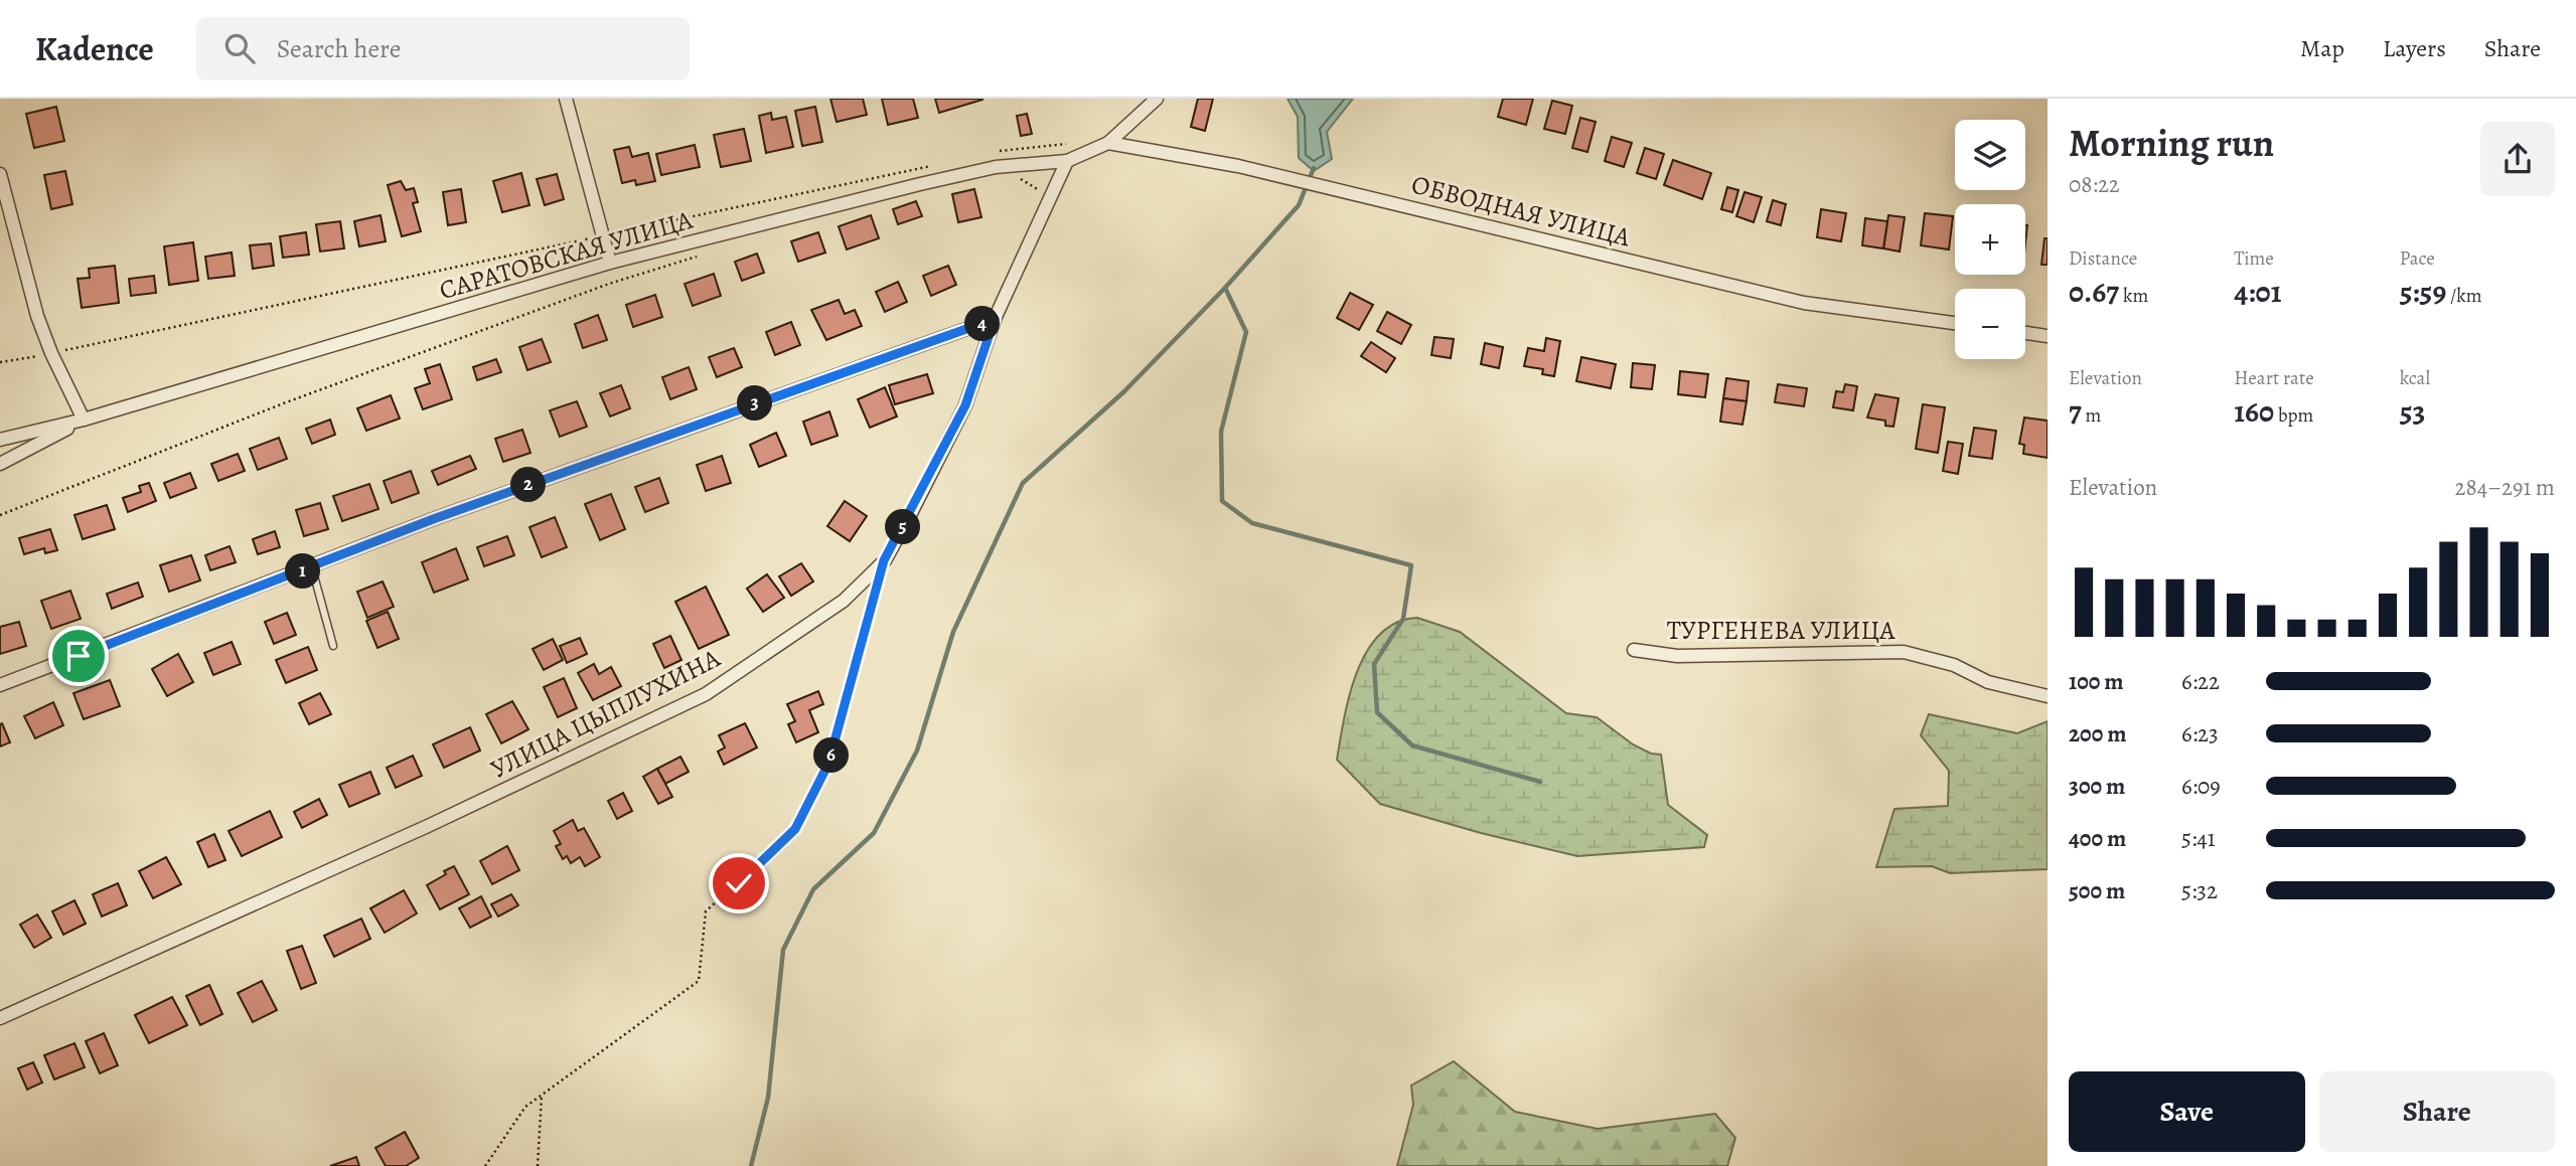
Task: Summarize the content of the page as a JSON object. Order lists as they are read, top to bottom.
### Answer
{
  "streets": {
    "street": [
      "ОБВОДНАЯ УЛИЦА",
      "САРАТОВСКАЯ УЛИЦА",
      "ТУРГЕНЕВА УЛИЦА",
      "УЛИЦА ЦЫПЛУХИНА"
    ]
  },
  "crossings": [
    ["САРАТОВСКАЯ УЛИЦА", "УЛИЦА ЦЫПЛУХИНА"]
  ],
  "page": {
    "header": "Kadence",
    "search": "Search here",
    "nav": ["Map", "Layers", "Share"],
    "heading": ["Morning run", "08:22"],
    "map_buttons": ["+", "−"],
    "stats": [
      ["Distance", "0.67 km"],
      ["Time", "4:01"],
      ["Pace", "5:59 /km"],
      ["Elevation", "7 m"],
      ["Heart rate", "160 bpm"],
      ["kcal", "53"]
    ],
    "pins": [
      "4",
      "3",
      "2",
      "5",
      "1",
      "6"
    ],
    "chart": ["Elevation", "284–291 m"],
    "list": [
      {
        "name": "100 m",
        "note": "6:22"
      },
      {
        "name": "200 m",
        "note": "6:23"
      },
      {
        "name": "300 m",
        "note": "6:09"
      },
      {
        "name": "400 m",
        "note": "5:41"
      },
      {
        "name": "500 m",
        "note": "5:32"
      }
    ],
    "buttons": ["Save", "Share"]
  }
}
